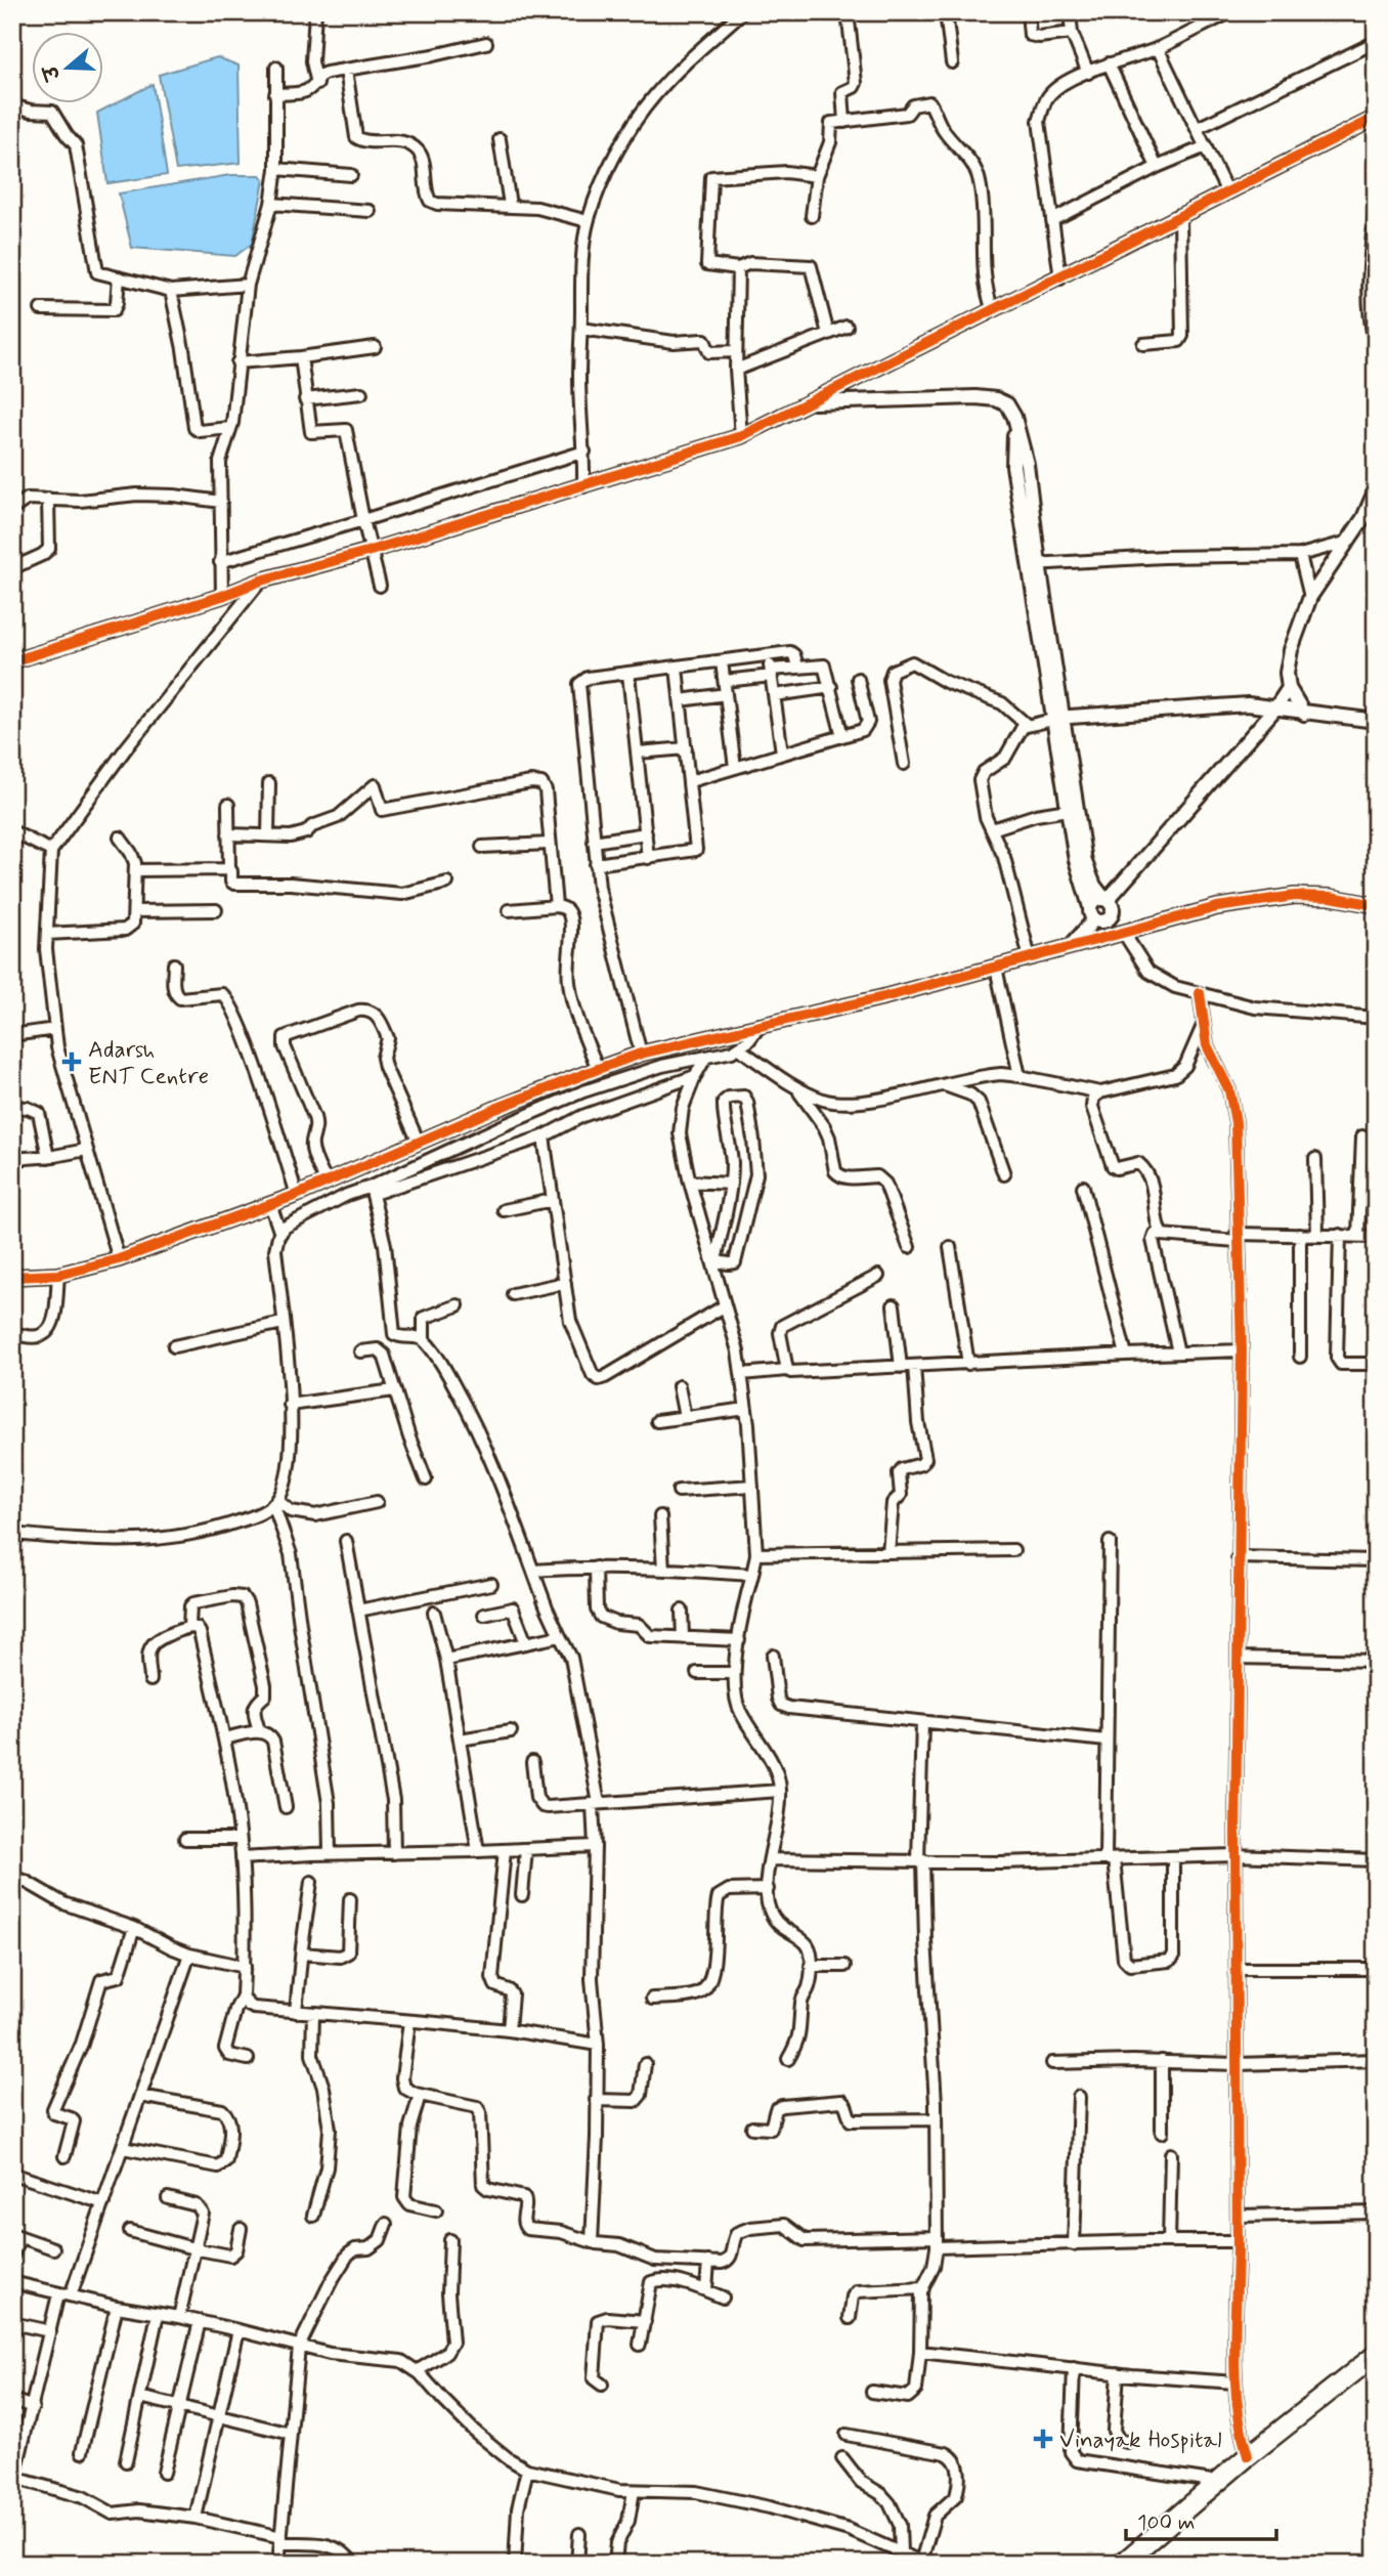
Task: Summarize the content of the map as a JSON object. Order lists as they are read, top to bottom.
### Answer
{
  "places": {
    "health": ["Adarsh ENT Centre", "Vinayak Hospital"]
  },
  "scale_bar": "100 m",
  "north": "left"
}
